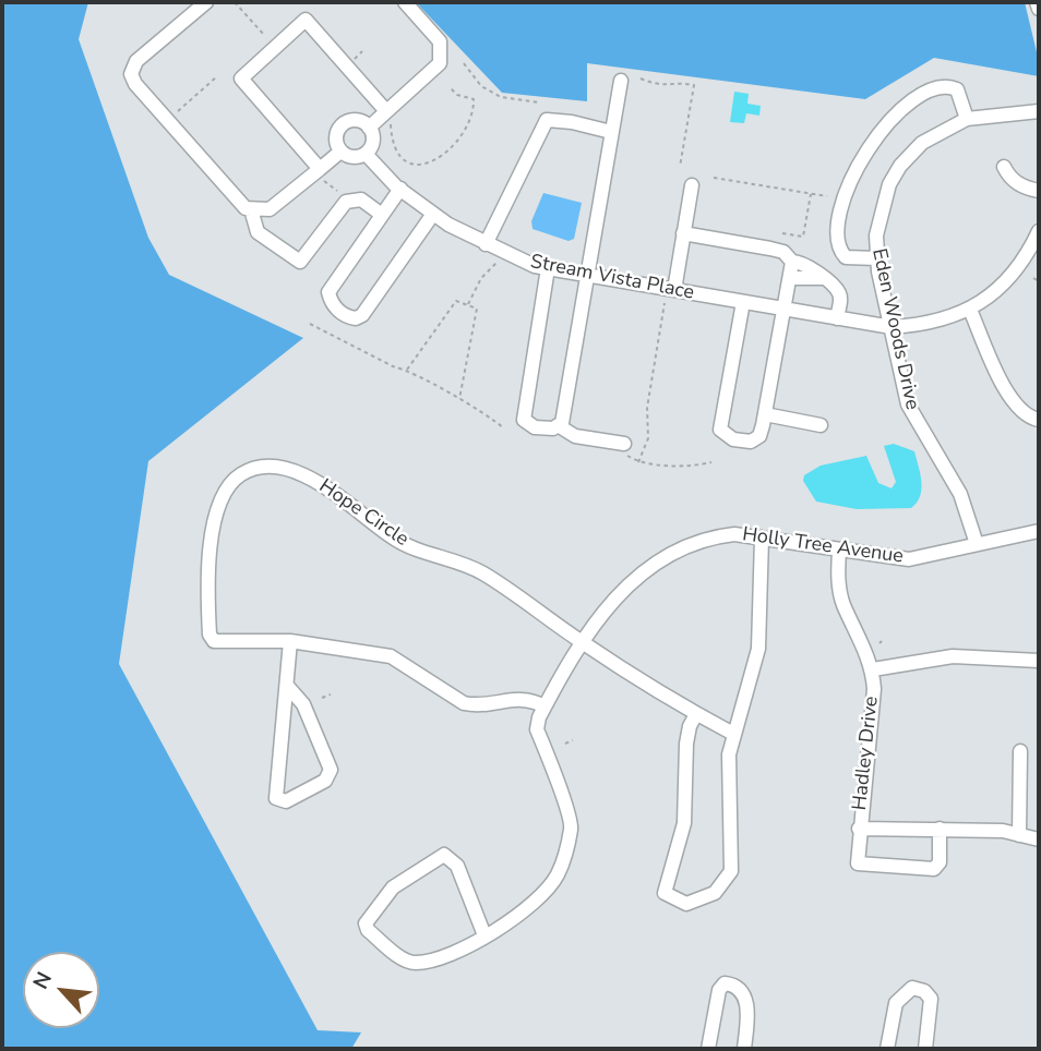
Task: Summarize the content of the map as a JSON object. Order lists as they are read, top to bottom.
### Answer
{
  "streets": {
    "street": [
      "Stream Vista Place",
      "Eden Woods Drive",
      "Hope Circle",
      "Holly Tree Avenue",
      "Hadley Drive"
    ]
  },
  "crossings": [
    ["Stream Vista Place", "Eden Woods Drive"],
    ["Eden Woods Drive", "Holly Tree Avenue"],
    ["Hope Circle", "Holly Tree Avenue"],
    ["Holly Tree Avenue", "Hadley Drive"]
  ],
  "north": "top left"
}
